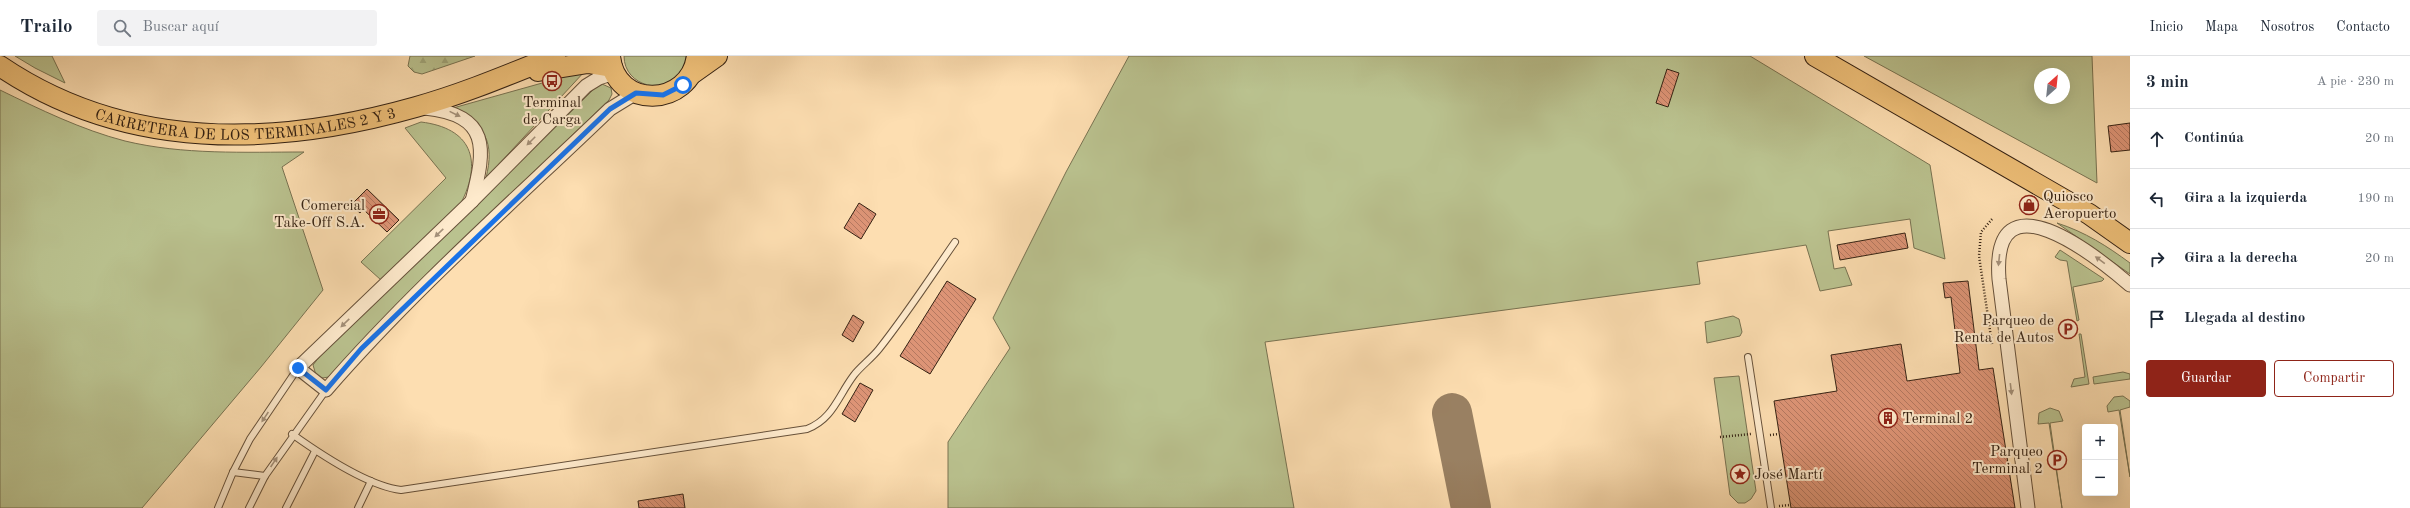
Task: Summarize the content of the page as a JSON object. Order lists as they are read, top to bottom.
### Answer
{
  "streets": {
    "main road": ["CARRETERA DE LOS TERMINALES 2 Y 3"]
  },
  "places": {
    "bus stop": ["Terminal de Carga"],
    "shop": ["Quiosco Aeropuerto"],
    "office": ["Comercial Take-Off S.A."],
    "parking": ["Parqueo de Renta de Autos", "Parqueo Terminal 2"],
    "building": ["Terminal 2"],
    "place": ["José Martí"]
  },
  "north": "top right",
  "page": {
    "header": "Trailo",
    "search": "Buscar aquí",
    "nav": [
      "Inicio",
      "Mapa",
      "Nosotros",
      "Contacto"
    ],
    "heading": ["3 min", "A pie · 230 m"],
    "list": [
      ["Continúa", "20 m"],
      ["Gira a la izquierda", "190 m"],
      ["Gira a la derecha", "20 m"],
      "Llegada al destino"
    ],
    "buttons": ["Guardar", "Compartir"],
    "map_buttons": ["+", "−"]
  }
}
